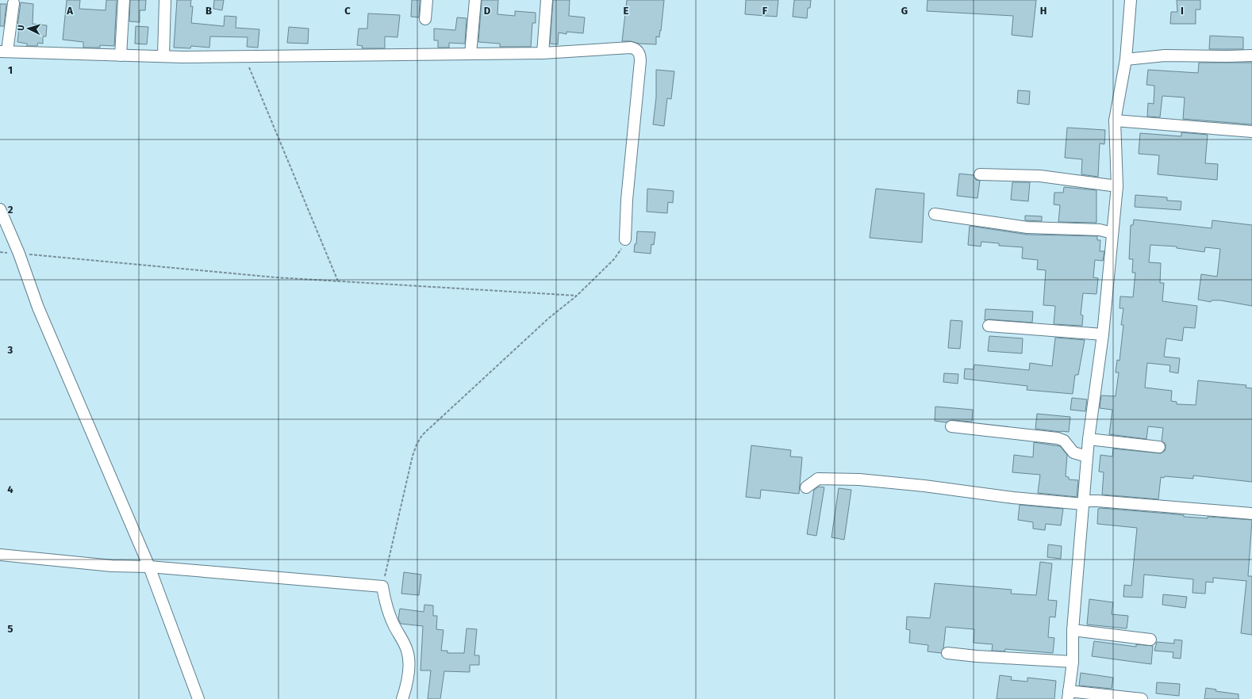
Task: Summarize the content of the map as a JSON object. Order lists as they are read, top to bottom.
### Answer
{
  "north": "left",
  "grid": {
    "columns": [
      "A",
      "B",
      "C",
      "D",
      "E",
      "F",
      "G",
      "H",
      "I"
    ],
    "rows": [
      "1",
      "2",
      "3",
      "4",
      "5"
    ]
  }
}
